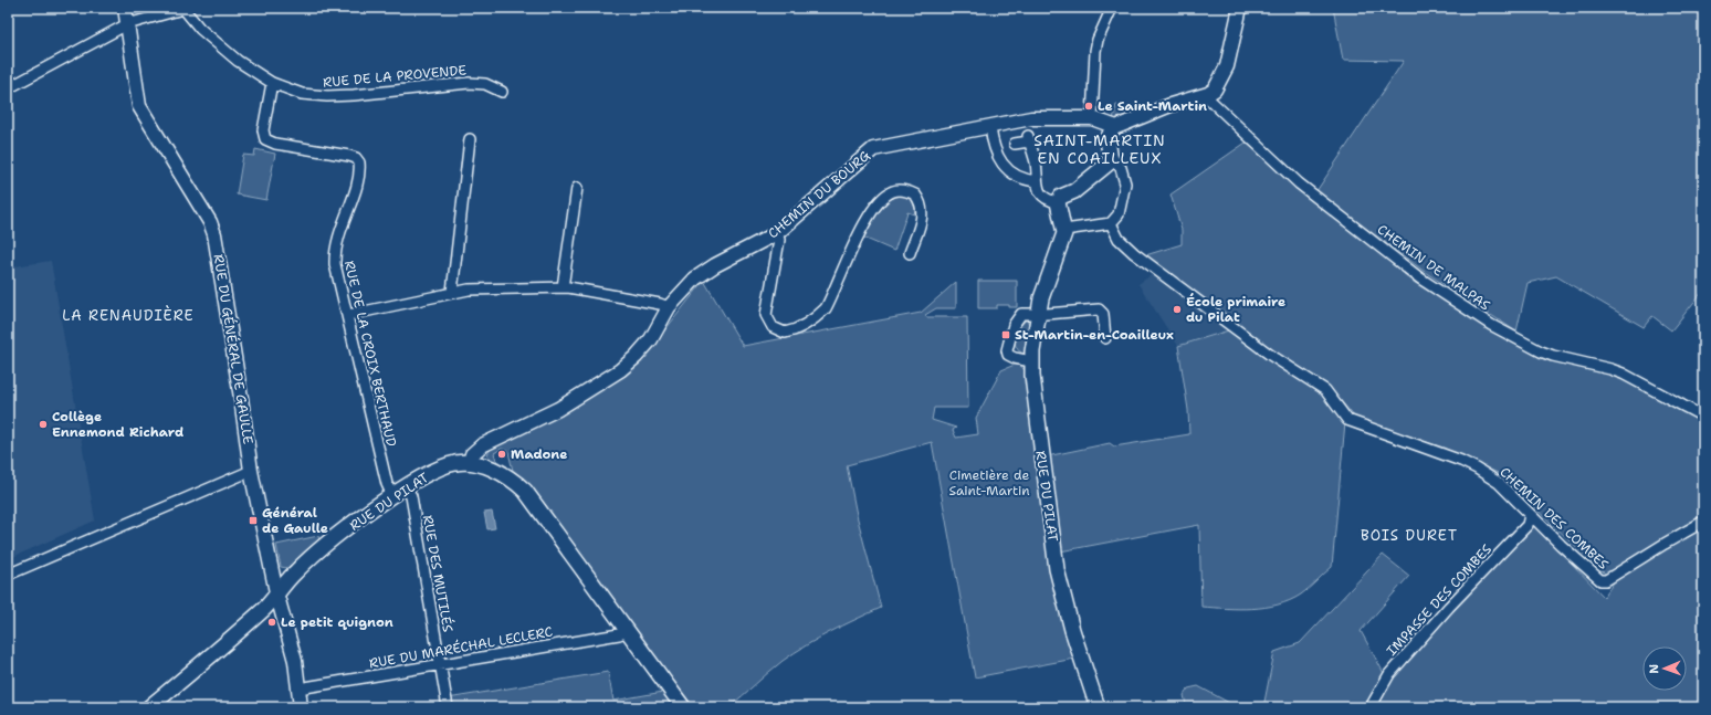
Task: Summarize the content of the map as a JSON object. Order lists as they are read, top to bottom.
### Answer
{
  "streets": {
    "main road": ["RUE DU PILAT"],
    "street": [
      "RUE DE LA PROVENDE",
      "CHEMIN DU BOURG",
      "CHEMIN DE MALPAS",
      "RUE DU GÉNÉRAL DE GAULLE",
      "RUE DE LA CROIX BERTHAUD",
      "CHEMIN DES COMBES",
      "RUE DES MUTILÉS",
      "IMPASSE DES COMBES",
      "RUE DU MARÉCHAL LECLERC"
    ]
  },
  "crossings": [
    ["RUE DE LA PROVENDE", "RUE DE LA CROIX BERTHAUD"],
    ["CHEMIN DU BOURG", "RUE DU PILAT"],
    ["RUE DU GÉNÉRAL DE GAULLE", "RUE DU PILAT"],
    ["RUE DU GÉNÉRAL DE GAULLE", "RUE DU MARÉCHAL LECLERC"],
    ["RUE DE LA CROIX BERTHAUD", "RUE DU PILAT"],
    ["RUE DU PILAT", "RUE DES MUTILÉS"],
    ["CHEMIN DES COMBES", "IMPASSE DES COMBES"],
    ["RUE DES MUTILÉS", "RUE DU MARÉCHAL LECLERC"]
  ],
  "districts": ["SAINT-MARTIN EN COAILLEUX", "LA RENAUDIÈRE", "BOIS DURET"],
  "parks": ["Cimetière de Saint-Martin"],
  "places": {
    "other": [
      "Le Saint-Martin",
      "École primaire du Pilat",
      "Collège Ennemond Richard",
      "Madone",
      "Le petit quignon"
    ],
    "transit": ["St-Martin-en-Coailleux", "Général de Gaulle"]
  },
  "north": "left"
}
